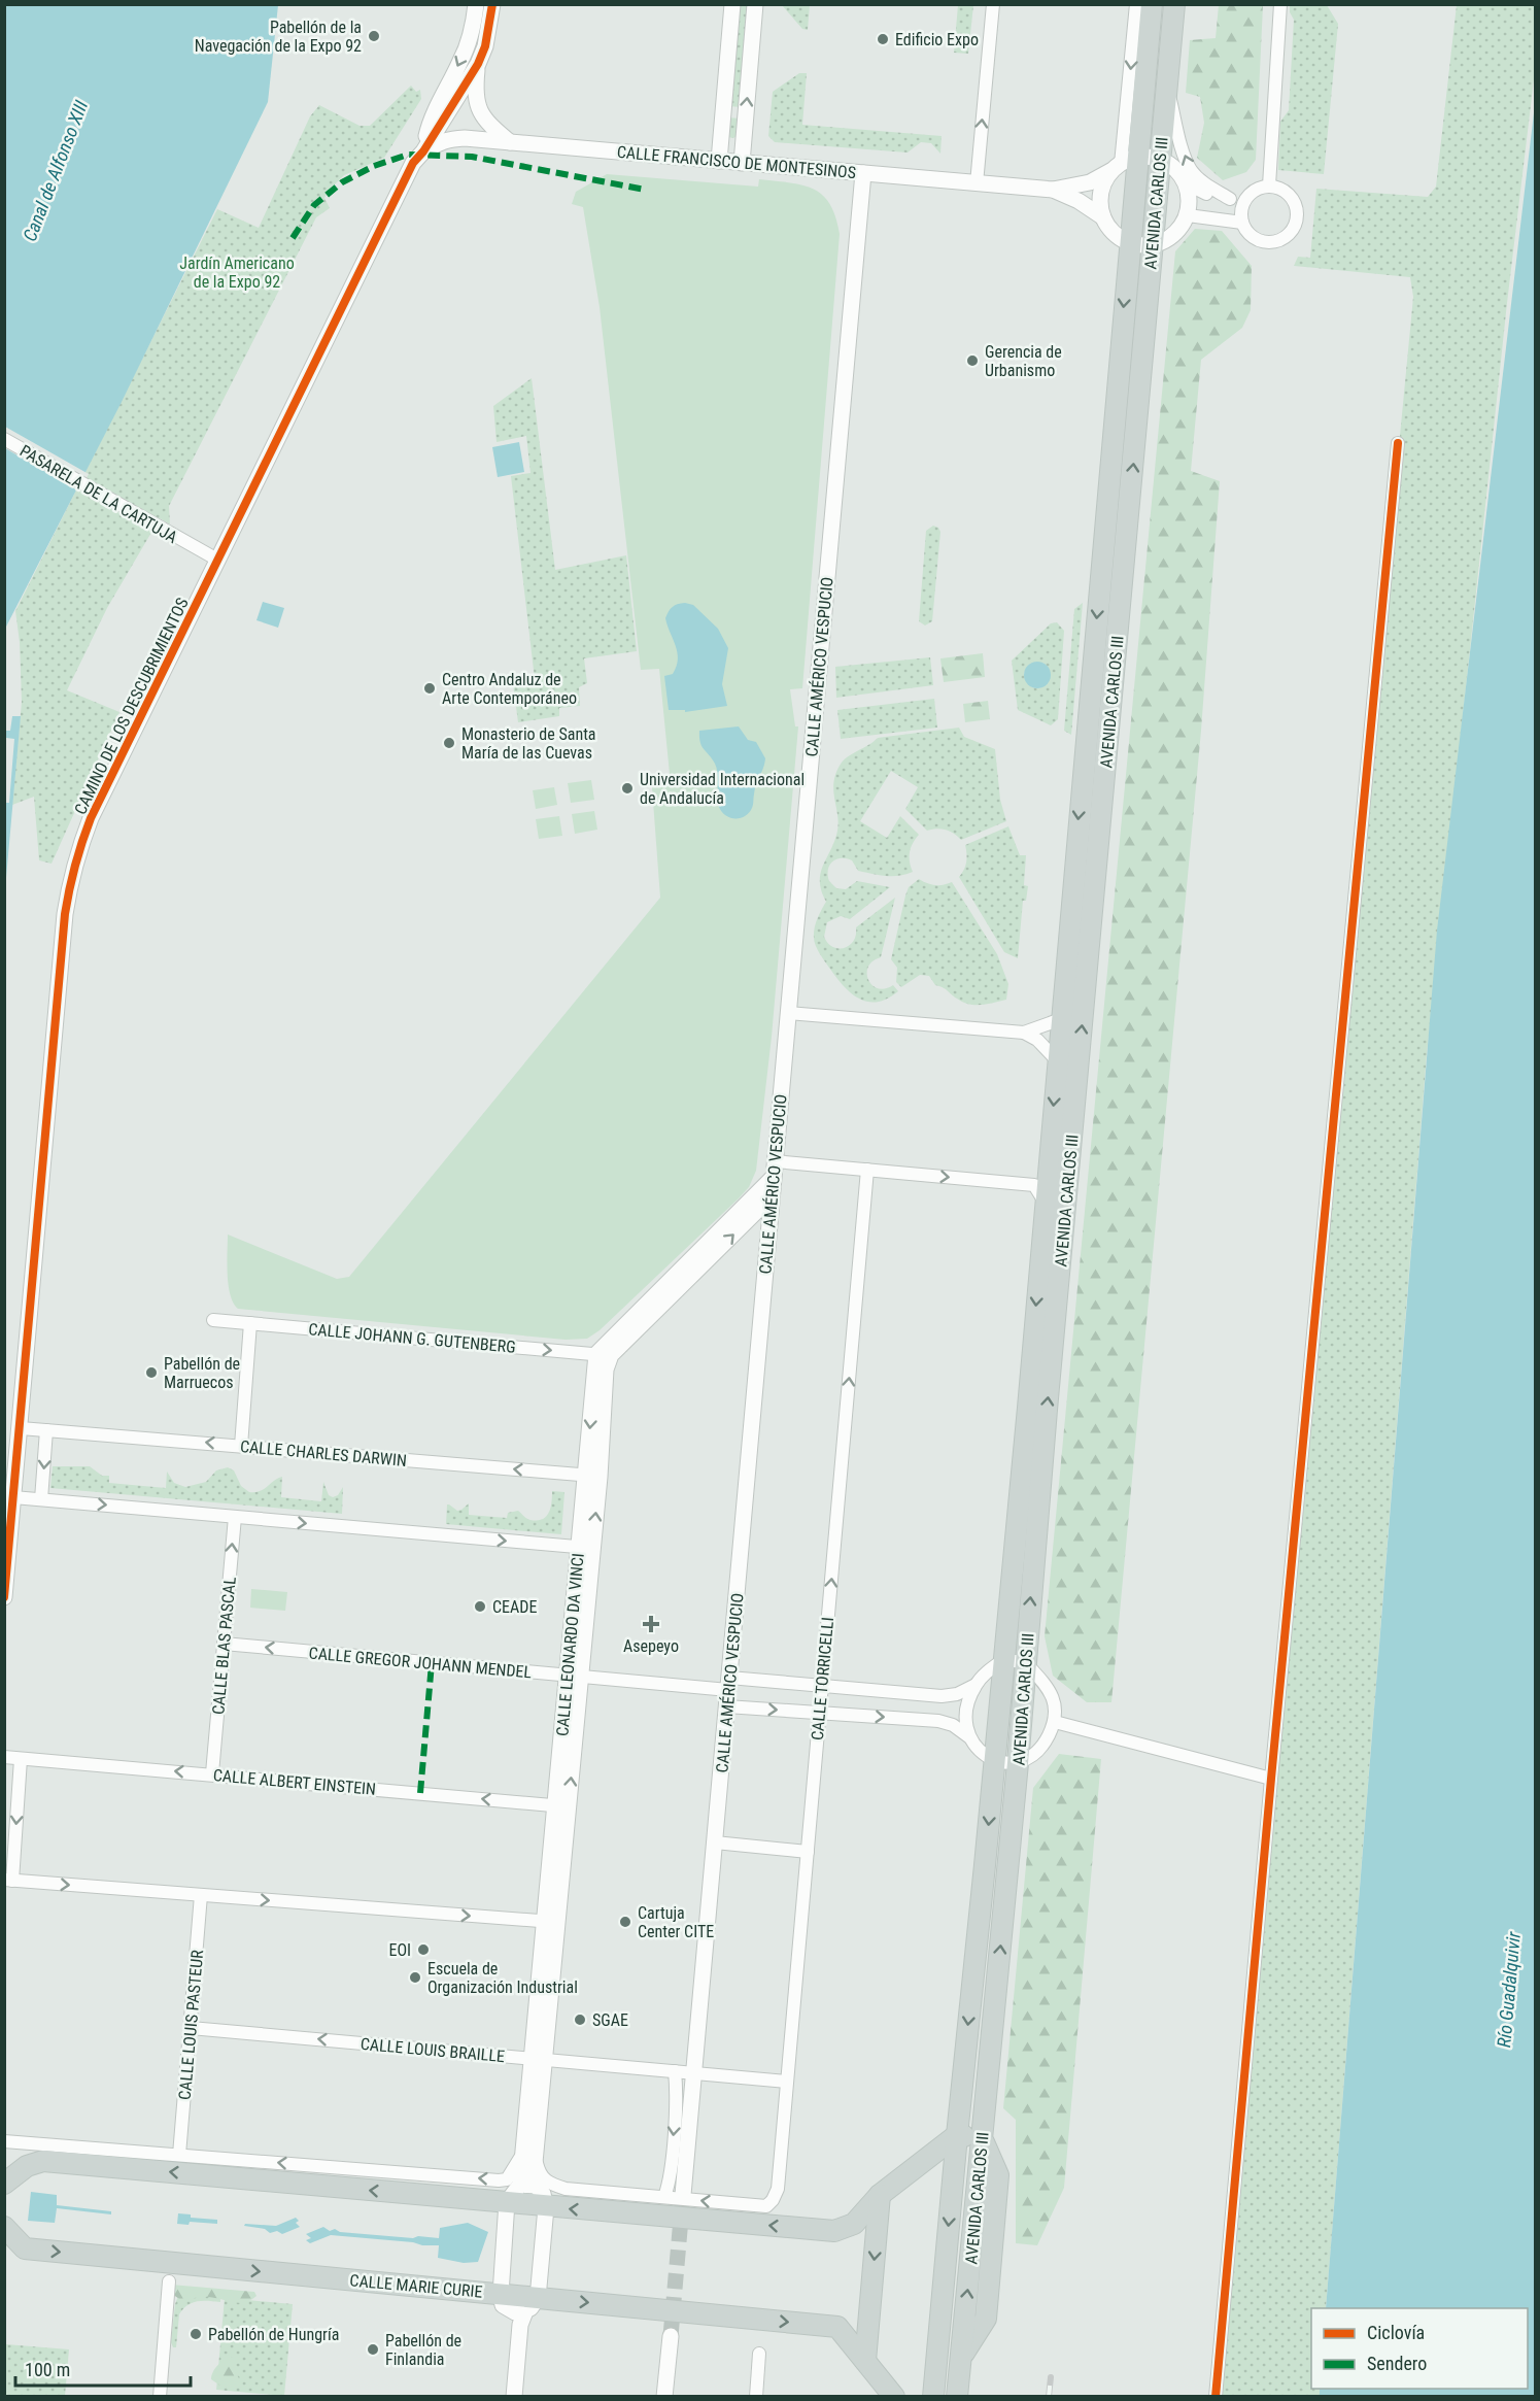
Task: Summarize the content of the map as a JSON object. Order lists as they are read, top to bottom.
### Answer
{
  "streets": {
    "main road": ["AVENIDA CARLOS III", "CALLE MARIE CURIE"],
    "street": [
      "CALLE FRANCISCO DE MONTESINOS",
      "PASARELA DE LA CARTUJA",
      "CALLE AMÉRICO VESPUCIO",
      "CAMINO DE LOS DESCUBRIMIENTOS",
      "CALLE JOHANN G. GUTENBERG",
      "CALLE CHARLES DARWIN",
      "CALLE LEONARDO DA VINCI",
      "CALLE BLAS PASCAL",
      "CALLE GREGOR JOHANN MENDEL",
      "CALLE TORRICELLI",
      "CALLE ALBERT EINSTEIN",
      "CALLE LOUIS PASTEUR",
      "CALLE LOUIS BRAILLE"
    ]
  },
  "crossings": [
    ["CALLE FRANCISCO DE MONTESINOS", "AVENIDA CARLOS III"],
    ["CALLE FRANCISCO DE MONTESINOS", "CALLE AMÉRICO VESPUCIO"],
    ["CALLE FRANCISCO DE MONTESINOS", "CAMINO DE LOS DESCUBRIMIENTOS"],
    ["PASARELA DE LA CARTUJA", "CAMINO DE LOS DESCUBRIMIENTOS"],
    ["CALLE AMÉRICO VESPUCIO", "CALLE GREGOR JOHANN MENDEL"],
    ["CALLE AMÉRICO VESPUCIO", "CALLE LOUIS BRAILLE"],
    ["CAMINO DE LOS DESCUBRIMIENTOS", "CALLE CHARLES DARWIN"],
    ["CALLE JOHANN G. GUTENBERG", "CALLE LEONARDO DA VINCI"],
    ["CALLE CHARLES DARWIN", "CALLE LEONARDO DA VINCI"],
    ["CALLE LEONARDO DA VINCI", "CALLE GREGOR JOHANN MENDEL"],
    ["CALLE LEONARDO DA VINCI", "CALLE ALBERT EINSTEIN"],
    ["CALLE LEONARDO DA VINCI", "CALLE LOUIS BRAILLE"],
    ["CALLE BLAS PASCAL", "CALLE GREGOR JOHANN MENDEL"],
    ["CALLE BLAS PASCAL", "CALLE ALBERT EINSTEIN"],
    ["CALLE GREGOR JOHANN MENDEL", "CALLE TORRICELLI"],
    ["CALLE TORRICELLI", "CALLE LOUIS BRAILLE"],
    ["CALLE LOUIS PASTEUR", "CALLE LOUIS BRAILLE"]
  ],
  "one_way": [
    "CALLE JOHANN G. GUTENBERG",
    "CALLE BLAS PASCAL",
    "CALLE GREGOR JOHANN MENDEL",
    "CALLE ALBERT EINSTEIN",
    "CALLE LOUIS BRAILLE"
  ],
  "water": ["Canal de Alfonso XIII", "Río Guadalquivir"],
  "parks": ["Jardín Americano de la Expo 92"],
  "places": {
    "other": [
      "Pabellón de la Navegación de la Expo 92",
      "Edificio Expo",
      "Gerencia de Urbanismo",
      "Centro Andaluz de Arte Contemporáneo",
      "Monasterio de Santa María de las Cuevas",
      "Universidad Internacional de Andalucía",
      "Pabellón de Marruecos",
      "CEADE",
      "Cartuja Center CITE",
      "EOI",
      "Escuela de Organización Industrial",
      "SGAE",
      "Pabellón de Hungría",
      "Pabellón de Finlandia"
    ],
    "health": ["Asepeyo"]
  },
  "legend": ["Ciclovía", "Sendero"],
  "scale_bar": "100 m"
}
